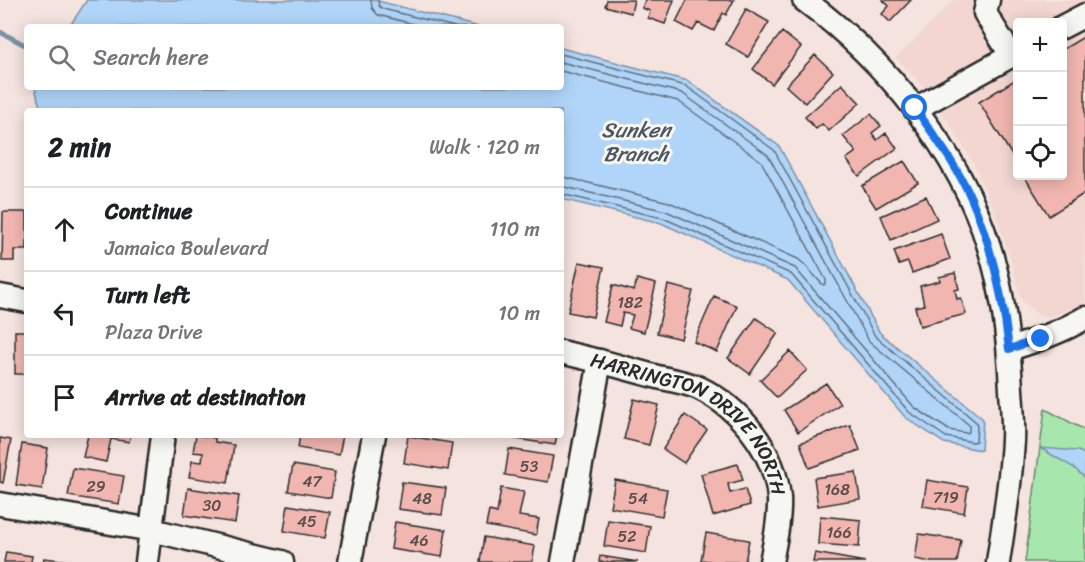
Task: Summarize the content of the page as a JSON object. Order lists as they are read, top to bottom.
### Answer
{
  "streets": {
    "street": ["HARRINGTON DRIVE NORTH"]
  },
  "water": ["Sunken Branch"],
  "house_numbers": [
    "182",
    "53",
    "47",
    "29",
    "168",
    "719",
    "48",
    "54",
    "30",
    "45",
    "166",
    "52",
    "46"
  ],
  "page": {
    "map_buttons": ["+", "−"],
    "search": "Search here",
    "heading": ["2 min", "Walk · 120 m"],
    "list": [
      ["Continue", "Jamaica Boulevard", "110 m"],
      ["Turn left", "Plaza Drive", "10 m"],
      "Arrive at destination"
    ]
  }
}
